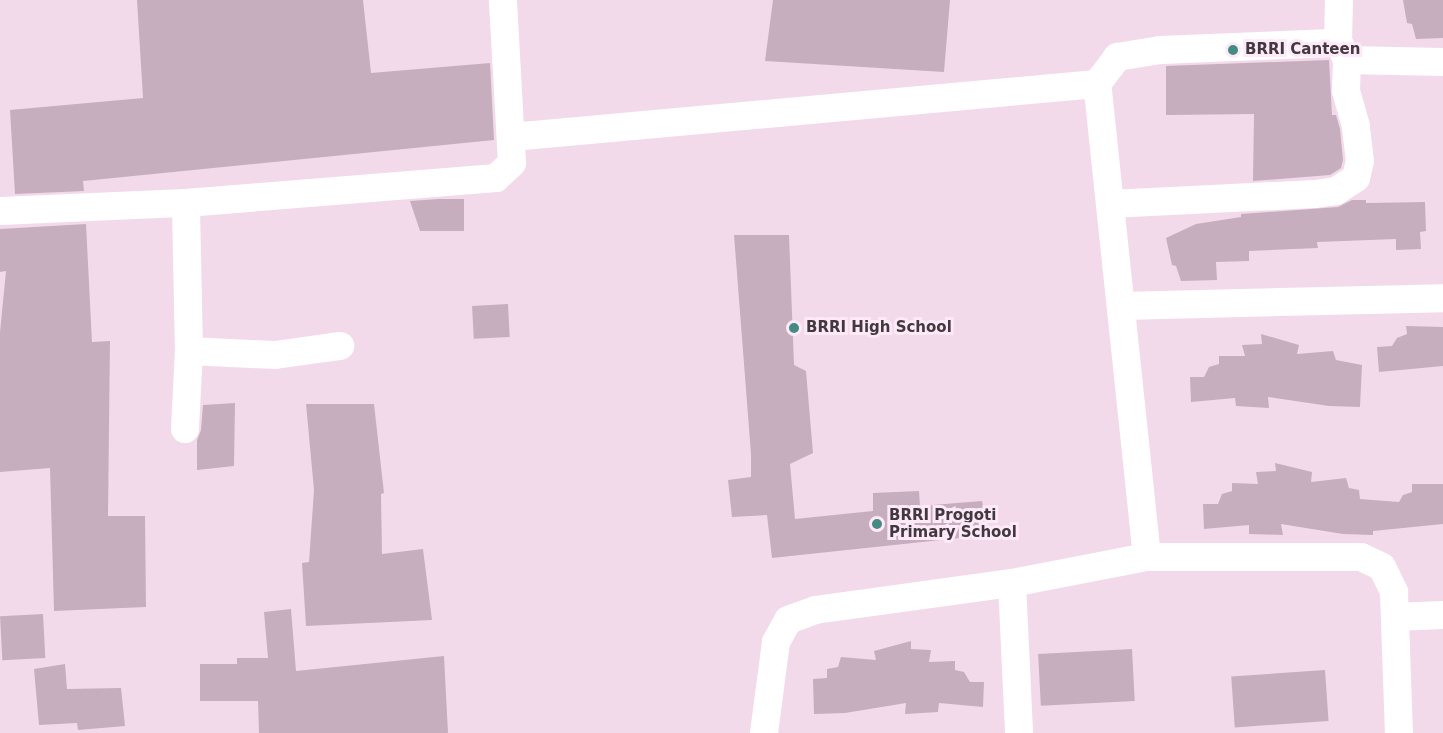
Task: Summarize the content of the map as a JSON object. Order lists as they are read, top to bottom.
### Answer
{
  "places": ["BRRI Canteen", "BRRI High School", "BRRI Progoti Primary School"]
}
